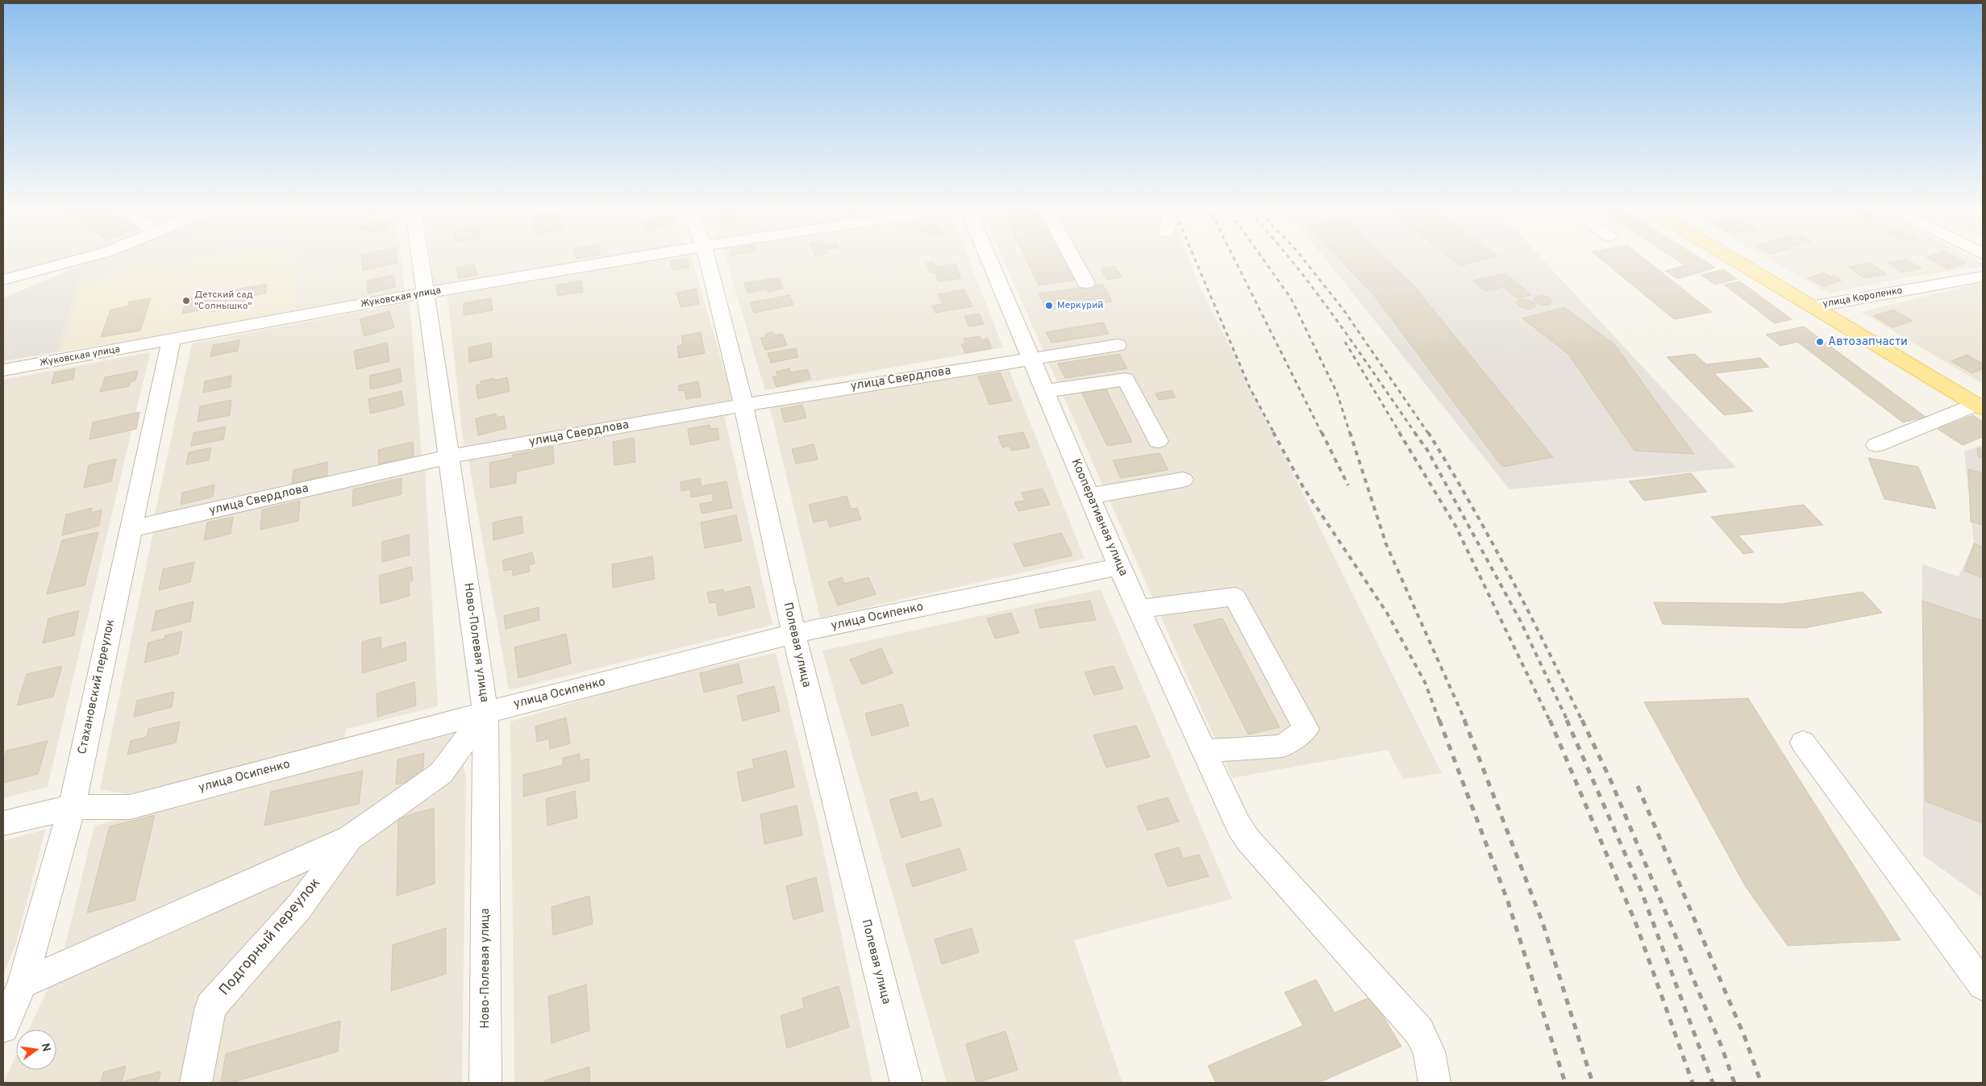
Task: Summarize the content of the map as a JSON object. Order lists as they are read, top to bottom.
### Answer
{
  "streets": {
    "street": [
      "Жуковская улица",
      "улица Короленко",
      "улица Свердлова",
      "Кооперативная улица",
      "улица Осипенко",
      "Ново-Полевая улица",
      "Полевая улица",
      "Стахановский переулок",
      "Подгорный переулок"
    ]
  },
  "crossings": [
    ["Жуковская улица", "Ново-Полевая улица"],
    ["Жуковская улица", "Стахановский переулок"],
    ["улица Свердлова", "Кооперативная улица"],
    ["улица Свердлова", "Ново-Полевая улица"],
    ["улица Свердлова", "Полевая улица"],
    ["улица Свердлова", "Стахановский переулок"],
    ["Кооперативная улица", "улица Осипенко"],
    ["улица Осипенко", "Ново-Полевая улица"],
    ["улица Осипенко", "Полевая улица"],
    ["улица Осипенко", "Стахановский переулок"],
    ["улица Осипенко", "Подгорный переулок"],
    ["Ново-Полевая улица", "Подгорный переулок"]
  ],
  "places": ["Детский сад \"Солнышко\"", "Меркурий", "Автозапчасти"],
  "north": "right"
}
